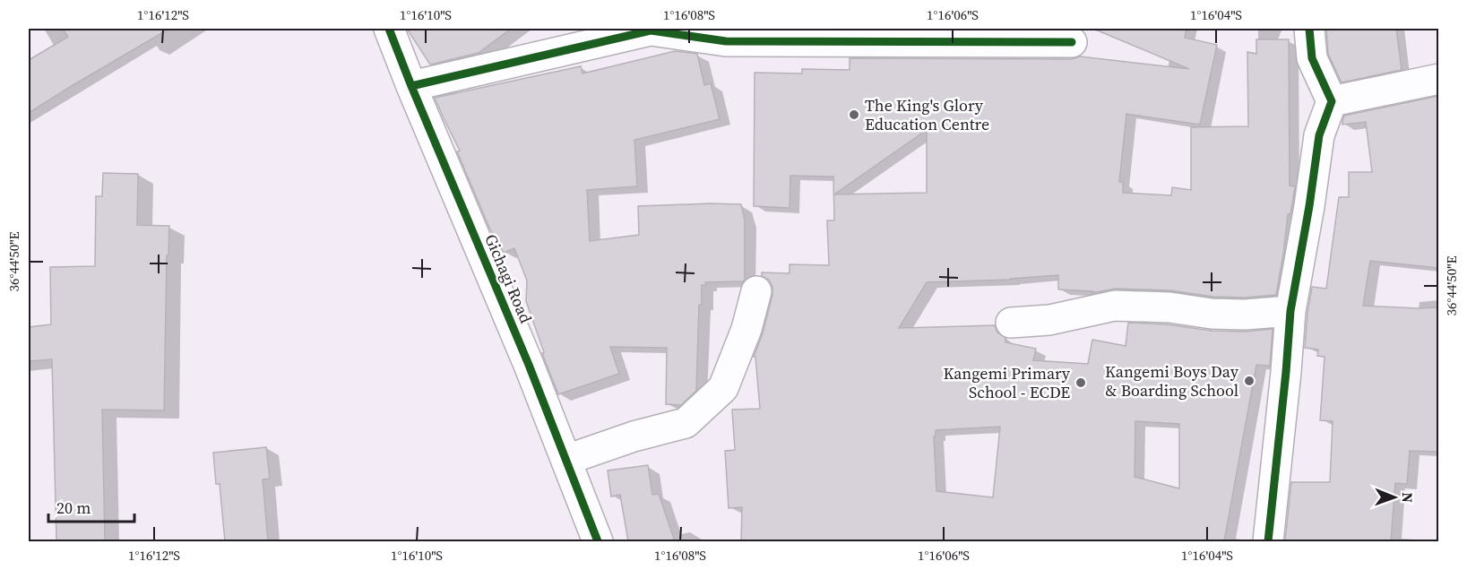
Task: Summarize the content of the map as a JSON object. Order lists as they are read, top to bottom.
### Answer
{
  "streets": {
    "street": ["Gichagi Road"]
  },
  "places": ["The King's Glory Education Centre", "Kangemi Boys Day & Boarding School", "Kangemi Primary School - ECDE"],
  "scale_bar": "20 m",
  "north": "right",
  "coordinates": [
    "1°16'12\"S",
    "1°16'10\"S",
    "1°16'08\"S",
    "1°16'06\"S",
    "1°16'04\"S",
    "36°44'50\"E"
  ]
}
